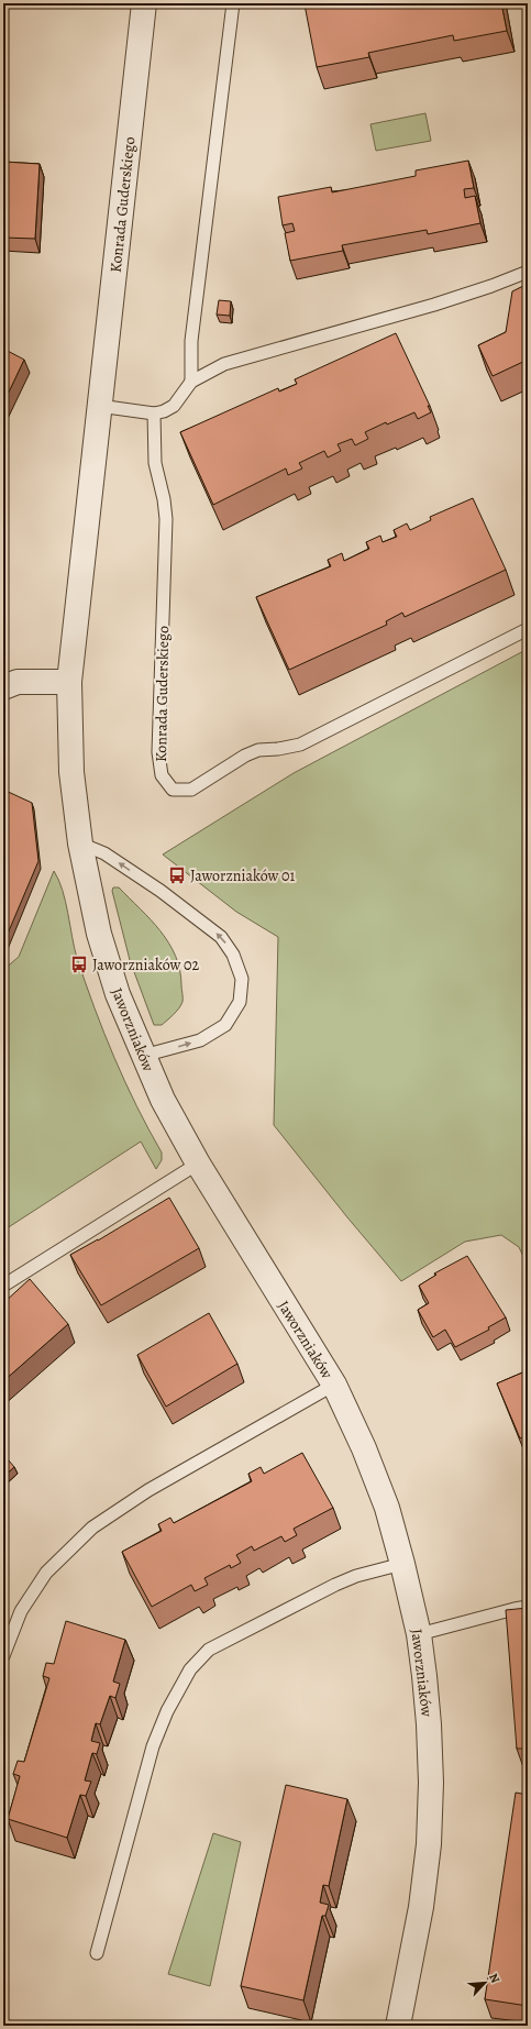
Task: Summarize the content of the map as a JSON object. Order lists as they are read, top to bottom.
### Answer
{
  "streets": {
    "street": ["Konrada Guderskiego", "Jaworzniaków"]
  },
  "crossings": [
    ["Konrada Guderskiego", "Jaworzniaków"]
  ],
  "places": {
    "bus stop": ["Jaworzniaków 01", "Jaworzniaków 02"]
  },
  "north": "top right"
}
